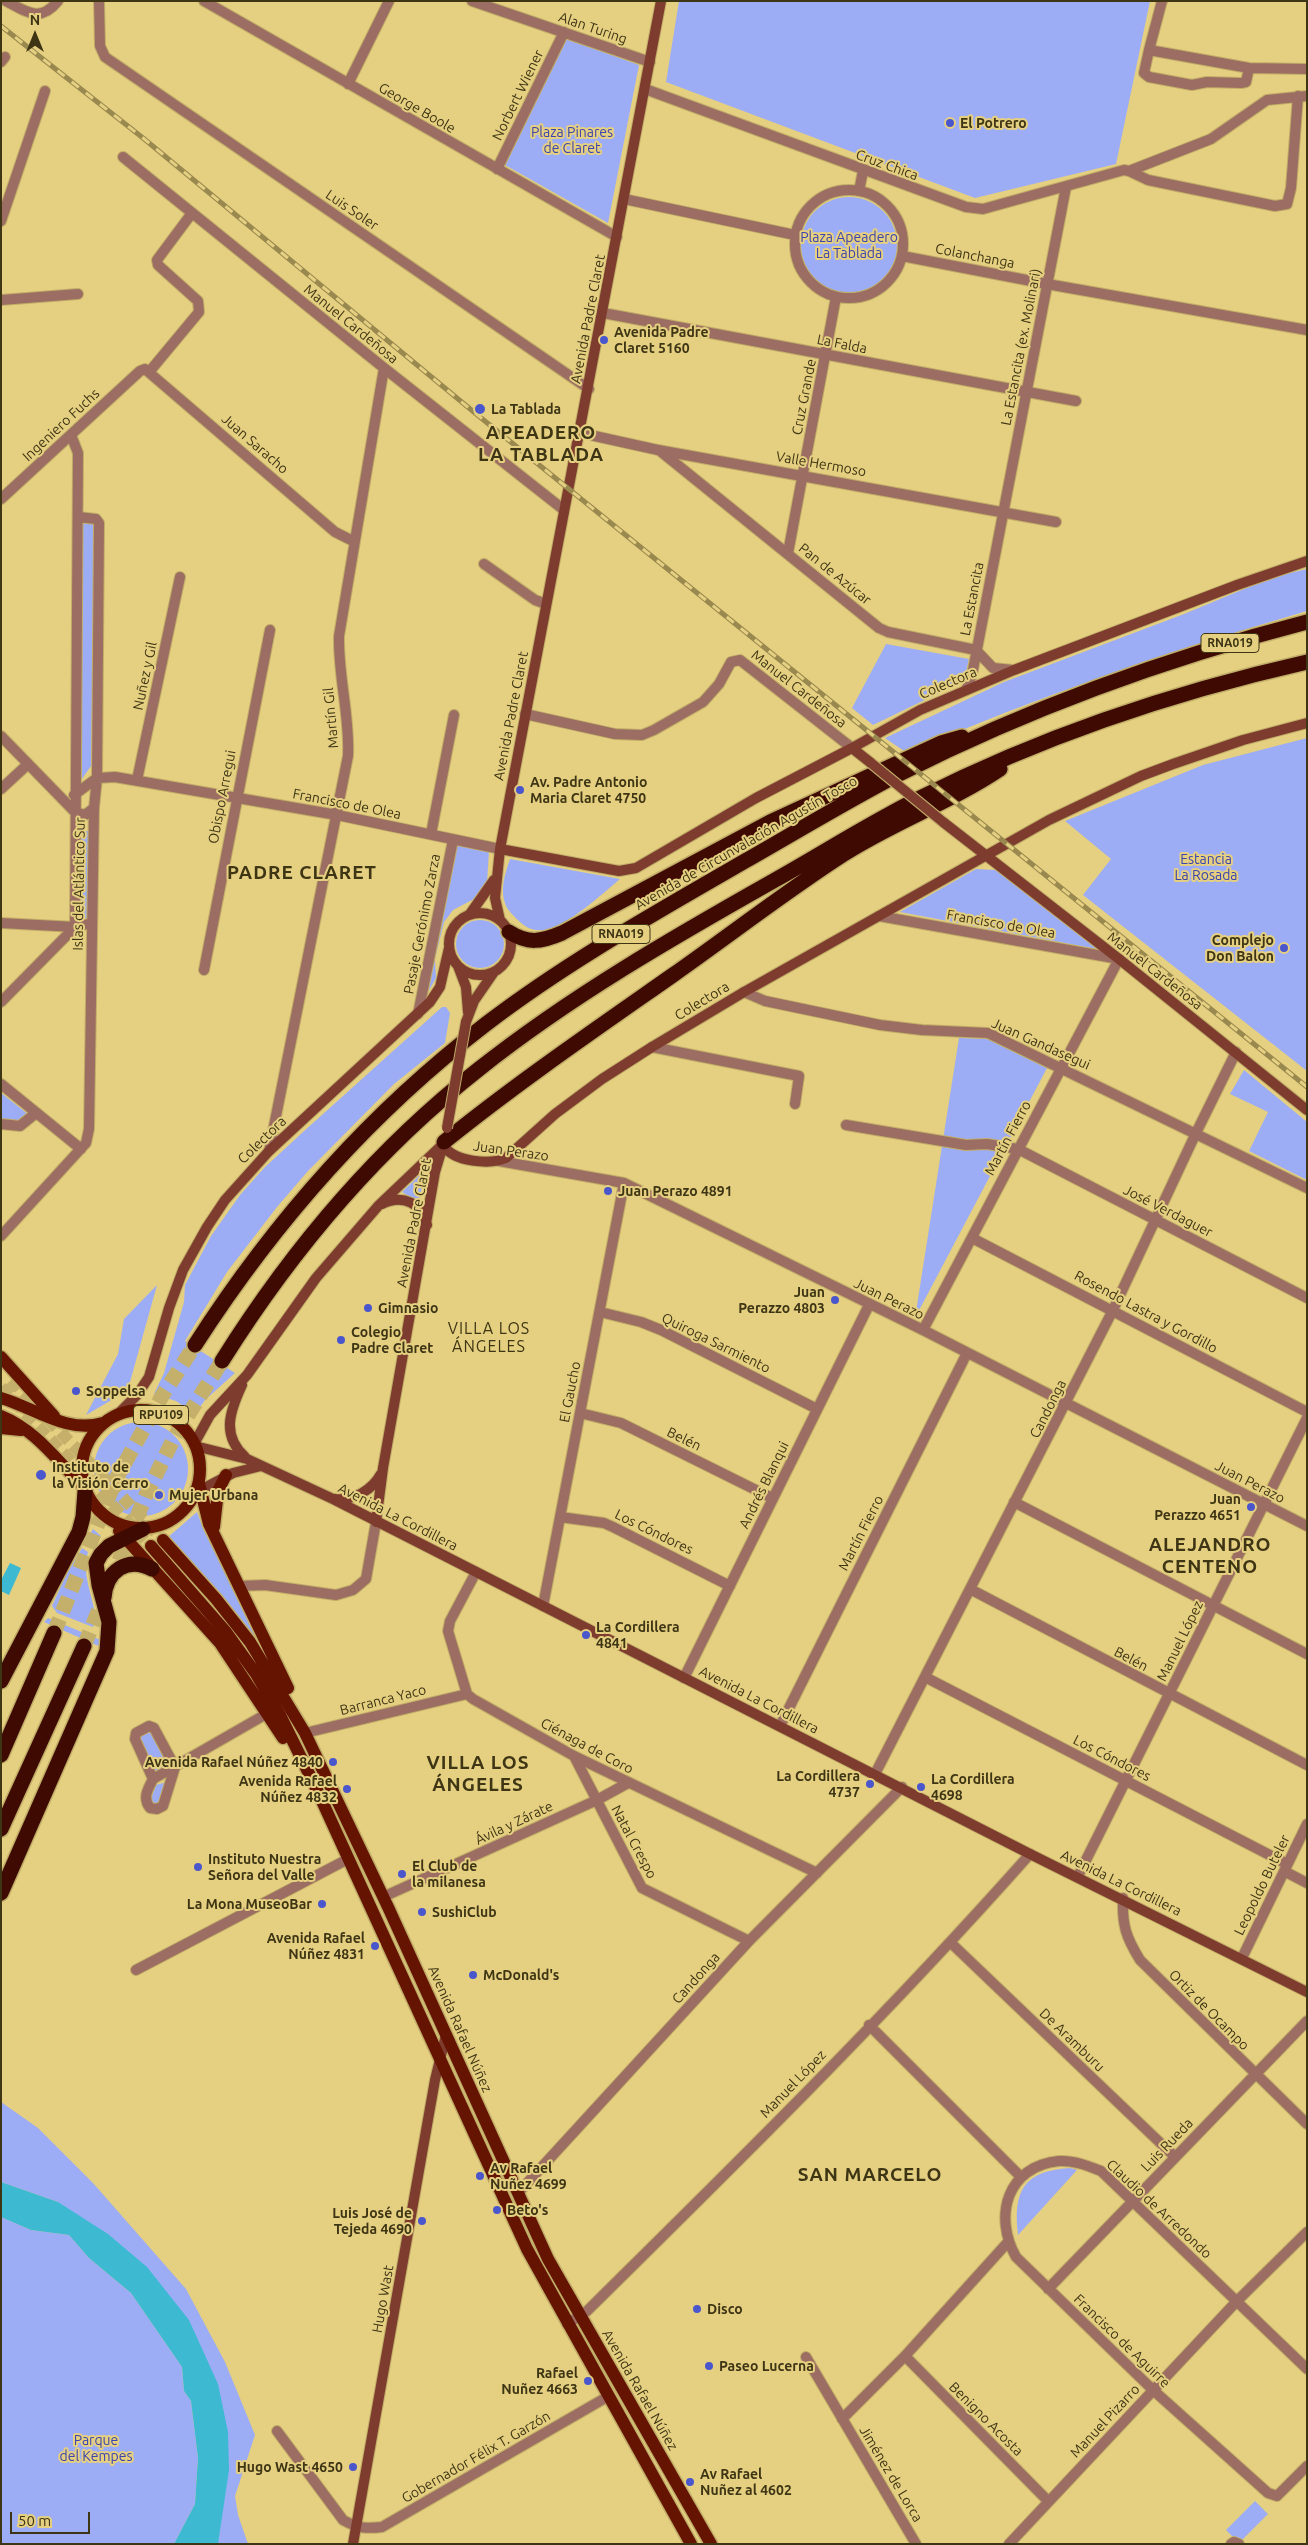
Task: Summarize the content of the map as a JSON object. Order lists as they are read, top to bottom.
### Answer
{
  "streets": {
    "highway": ["RNA019", "Avenida de Circunvalación Agustín Tosco"],
    "main road": [
      "Avenida Padre Claret",
      "Manuel Cardeñosa",
      "Colectora",
      "Francisco de Olea",
      "Juan Perazo",
      "RPU109",
      "Avenida La Cordillera",
      "Avenida Rafael Núñez",
      "Hugo Wast"
    ],
    "street": [
      "Alan Turing",
      "Norbert Wiener",
      "George Boole",
      "Cruz Chica",
      "Luis Soler",
      "Colanchanga",
      "La Falda",
      "La Estancita (ex. Molinari)",
      "Cruz Grande",
      "Ingeniero Fuchs",
      "Juan Saracho",
      "Valle Hermoso",
      "Pan de Azúcar",
      "La Estancita",
      "Nuñez y Gil",
      "Martín Gil",
      "Obispo Arregui",
      "Islas del Atlántico Sur",
      "Pasaje Gerónimo Zarza",
      "Juan Gandasegui",
      "Martín Fierro",
      "José Verdaguer",
      "Rosendo Lastra y Gordillo",
      "Quiroga Sarmiento",
      "El Gaucho",
      "Candonga",
      "Belén",
      "Andrés Blanqui",
      "Los Cóndores",
      "Manuel López",
      "Barranca Yaco",
      "Ciénaga de Coro",
      "Ávila y Zárate",
      "Natal Crespo",
      "Leopoldo Buteler",
      "Ortiz de Ocampo",
      "De Aramburu",
      "Luis Rueda",
      "Claudio de Arredondo",
      "Francisco de Aguirre",
      "Benigno Acosta",
      "Manuel Pizarro",
      "Gobernador Félix T. Garzón",
      "Jiménez de Lorca"
    ]
  },
  "crossings": [
    ["Alan Turing", "Norbert Wiener"],
    ["Alan Turing", "Avenida Padre Claret"],
    ["Norbert Wiener", "George Boole"],
    ["George Boole", "Avenida Padre Claret"],
    ["Cruz Chica", "Avenida Padre Claret"],
    ["Cruz Chica", "La Estancita (ex. Molinari)"],
    ["Luis Soler", "Avenida Padre Claret"],
    ["Colanchanga", "La Estancita (ex. Molinari)"],
    ["Colanchanga", "Cruz Grande"],
    ["Avenida Padre Claret", "Manuel Cardeñosa"],
    ["Avenida Padre Claret", "La Falda"],
    ["Avenida Padre Claret", "Valle Hermoso"],
    ["Avenida Padre Claret", "Colectora"],
    ["Avenida Padre Claret", "Francisco de Olea"],
    ["Avenida Padre Claret", "Juan Perazo"],
    ["Avenida Padre Claret", "Avenida La Cordillera"],
    ["Manuel Cardeñosa", "Ingeniero Fuchs"],
    ["Manuel Cardeñosa", "Colectora"],
    ["Manuel Cardeñosa", "Martín Gil"],
    ["Manuel Cardeñosa", "Francisco de Olea"],
    ["Manuel Cardeñosa", "Martín Fierro"],
    ["Manuel Cardeñosa", "Candonga"],
    ["La Falda", "La Estancita (ex. Molinari)"],
    ["La Falda", "Cruz Grande"],
    ["La Estancita (ex. Molinari)", "Valle Hermoso"],
    ["La Estancita (ex. Molinari)", "La Estancita"],
    ["Cruz Grande", "Valle Hermoso"],
    ["Cruz Grande", "Pan de Azúcar"],
    ["Ingeniero Fuchs", "Juan Saracho"],
    ["Ingeniero Fuchs", "Islas del Atlántico Sur"],
    ["Juan Saracho", "Martín Gil"],
    ["Valle Hermoso", "Pan de Azúcar"],
    ["Valle Hermoso", "La Estancita"],
    ["Pan de Azúcar", "La Estancita"],
    ["La Estancita", "Colectora"],
    ["Nuñez y Gil", "Francisco de Olea"],
    ["Colectora", "Martín Gil"],
    ["Colectora", "Francisco de Olea"],
    ["Colectora", "Pasaje Gerónimo Zarza"],
    ["Colectora", "Juan Gandasegui"],
    ["Colectora", "Juan Perazo"],
    ["Colectora", "RPU109"],
    ["Colectora", "Avenida La Cordillera"],
    ["Martín Gil", "Francisco de Olea"],
    ["Obispo Arregui", "Francisco de Olea"],
    ["Francisco de Olea", "Islas del Atlántico Sur"],
    ["Francisco de Olea", "Pasaje Gerónimo Zarza"],
    ["Francisco de Olea", "Martín Fierro"],
    ["Juan Gandasegui", "Martín Fierro"],
    ["Juan Gandasegui", "Candonga"],
    ["Martín Fierro", "Juan Perazo"],
    ["Martín Fierro", "José Verdaguer"],
    ["Martín Fierro", "Rosendo Lastra y Gordillo"],
    ["Martín Fierro", "Avenida La Cordillera"],
    ["Juan Perazo", "El Gaucho"],
    ["Juan Perazo", "Candonga"],
    ["Juan Perazo", "Andrés Blanqui"],
    ["Juan Perazo", "Manuel López"],
    ["José Verdaguer", "Candonga"],
    ["Rosendo Lastra y Gordillo", "Candonga"],
    ["Quiroga Sarmiento", "El Gaucho"],
    ["Quiroga Sarmiento", "Andrés Blanqui"],
    ["El Gaucho", "Belén"],
    ["El Gaucho", "Avenida La Cordillera"],
    ["El Gaucho", "Los Cóndores"],
    ["Candonga", "Belén"],
    ["Candonga", "Avenida La Cordillera"],
    ["Candonga", "Los Cóndores"],
    ["Candonga", "Ciénaga de Coro"],
    ["Candonga", "Natal Crespo"],
    ["Candonga", "Avenida Rafael Núñez"],
    ["RPU109", "Avenida La Cordillera"],
    ["Belén", "Andrés Blanqui"],
    ["Belén", "Manuel López"],
    ["Andrés Blanqui", "Avenida La Cordillera"],
    ["Andrés Blanqui", "Los Cóndores"],
    ["Avenida La Cordillera", "Manuel López"],
    ["Avenida La Cordillera", "Leopoldo Buteler"],
    ["Avenida La Cordillera", "Ortiz de Ocampo"],
    ["Los Cóndores", "Manuel López"],
    ["Los Cóndores", "Leopoldo Buteler"],
    ["Manuel López", "Avenida Rafael Núñez"],
    ["Manuel López", "De Aramburu"],
    ["Barranca Yaco", "Ciénaga de Coro"],
    ["Barranca Yaco", "Avenida Rafael Núñez"],
    ["Ciénaga de Coro", "Ávila y Zárate"],
    ["Ciénaga de Coro", "Natal Crespo"],
    ["Ávila y Zárate", "Natal Crespo"],
    ["Ávila y Zárate", "Avenida Rafael Núñez"],
    ["Ortiz de Ocampo", "Luis Rueda"],
    ["Avenida Rafael Núñez", "Hugo Wast"],
    ["Avenida Rafael Núñez", "Gobernador Félix T. Garzón"],
    ["De Aramburu", "Luis Rueda"],
    ["Luis Rueda", "Claudio de Arredondo"],
    ["Luis Rueda", "Francisco de Aguirre"],
    ["Claudio de Arredondo", "Francisco de Aguirre"],
    ["Claudio de Arredondo", "Manuel Pizarro"],
    ["Hugo Wast", "Gobernador Félix T. Garzón"],
    ["Francisco de Aguirre", "Manuel Pizarro"],
    ["Benigno Acosta", "Manuel Pizarro"]
  ],
  "districts": [
    "APEADERO LA TABLADA",
    "PADRE CLARET",
    "VILLA LOS ÁNGELES",
    "ALEJANDRO CENTENO",
    "VILLA LOS ÁNGELES",
    "SAN MARCELO"
  ],
  "parks": [
    "Plaza Pinares de Claret",
    "Plaza Apeadero La Tablada",
    "Estancia La Rosada",
    "Parque del Kempes"
  ],
  "places": [
    "El Potrero",
    "Avenida Padre Claret 5160",
    "La Tablada",
    "Av. Padre Antonio Maria Claret 4750",
    "Complejo Don Balon",
    "Juan Perazo 4891",
    "Juan Perazzo 4803",
    "Gimnasio",
    "Colegio Padre Claret",
    "Soppelsa",
    "Instituto de la Visión Cerro",
    "Mujer Urbana",
    "Juan Perazzo 4651",
    "La Cordillera 4841",
    "Avenida Rafael Núñez 4840",
    "La Cordillera 4737",
    "La Cordillera 4698",
    "Avenida Rafael Núñez 4832",
    "Instituto Nuestra Señora del Valle",
    "El Club de la milanesa",
    "La Mona MuseoBar",
    "SushiClub",
    "Avenida Rafael Núñez 4831",
    "McDonald's",
    "Av Rafael Nuñez 4699",
    "Beto's",
    "Luis José de Tejeda 4690",
    "Disco",
    "Paseo Lucerna",
    "Rafael Nuñez 4663",
    "Hugo Wast 4650",
    "Av Rafael Nuñez al 4602"
  ],
  "scale_bar": "50 m",
  "north": "top"
}
